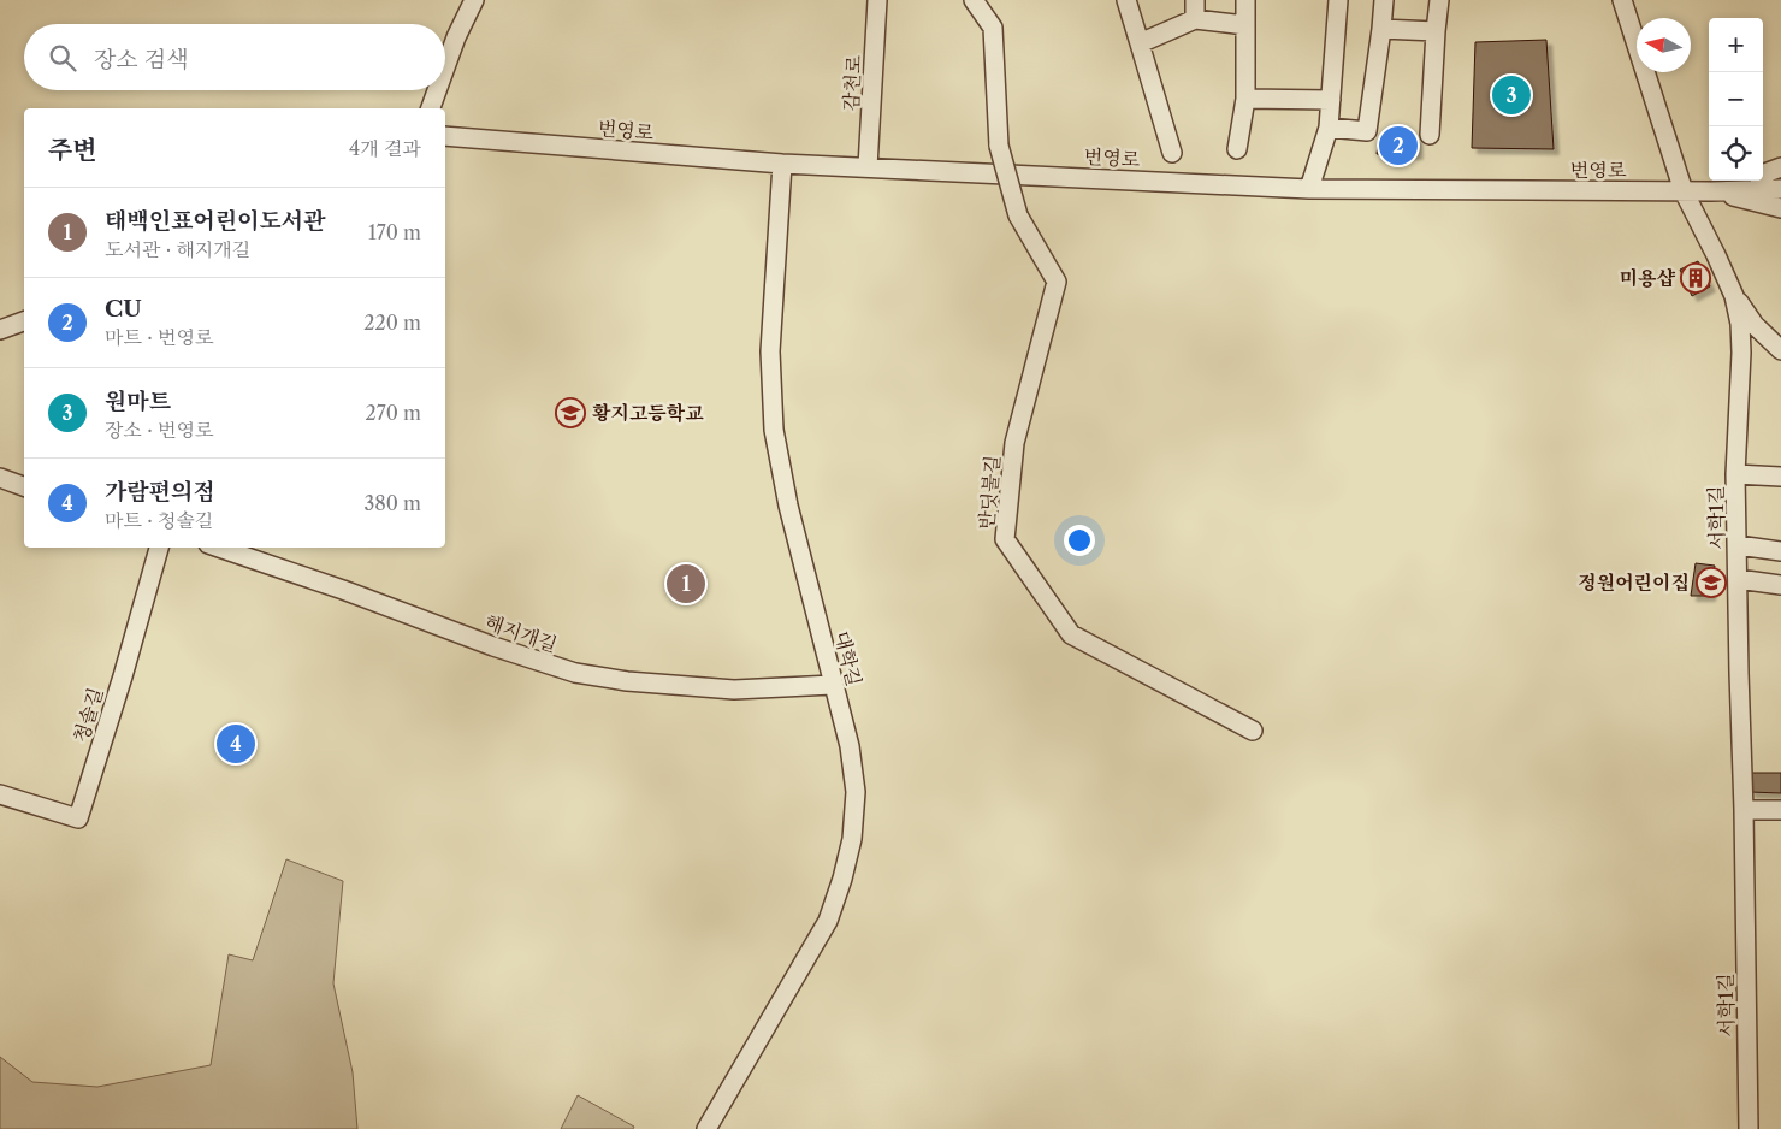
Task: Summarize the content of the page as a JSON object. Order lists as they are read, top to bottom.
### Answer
{
  "streets": {
    "street": [
      "감천로",
      "번영로",
      "반딧불길",
      "서학1길",
      "해지개길",
      "대학길",
      "청솔길"
    ]
  },
  "crossings": [
    ["감천로", "번영로"],
    ["번영로", "서학1길"],
    ["번영로", "대학길"],
    ["해지개길", "대학길"]
  ],
  "places": {
    "building": ["미용샵"],
    "school or university": ["황지고등학교", "정원어린이집"]
  },
  "north": "left",
  "page": {
    "map_buttons": ["+", "−"],
    "search": "장소 검색",
    "pins": [
      "3",
      "2",
      "1",
      "4"
    ],
    "heading": ["주변", "4개 결과"],
    "list": [
      {
        "mark": "1",
        "name": "태백인표어린이도서관",
        "note": "도서관 · 해지개길",
        "value": "170 m"
      },
      {
        "mark": "2",
        "name": "CU",
        "note": "마트 · 번영로",
        "value": "220 m"
      },
      {
        "mark": "3",
        "name": "원마트",
        "note": "장소 · 번영로",
        "value": "270 m"
      },
      {
        "mark": "4",
        "name": "가람편의점",
        "note": "마트 · 청솔길",
        "value": "380 m"
      }
    ]
  }
}
